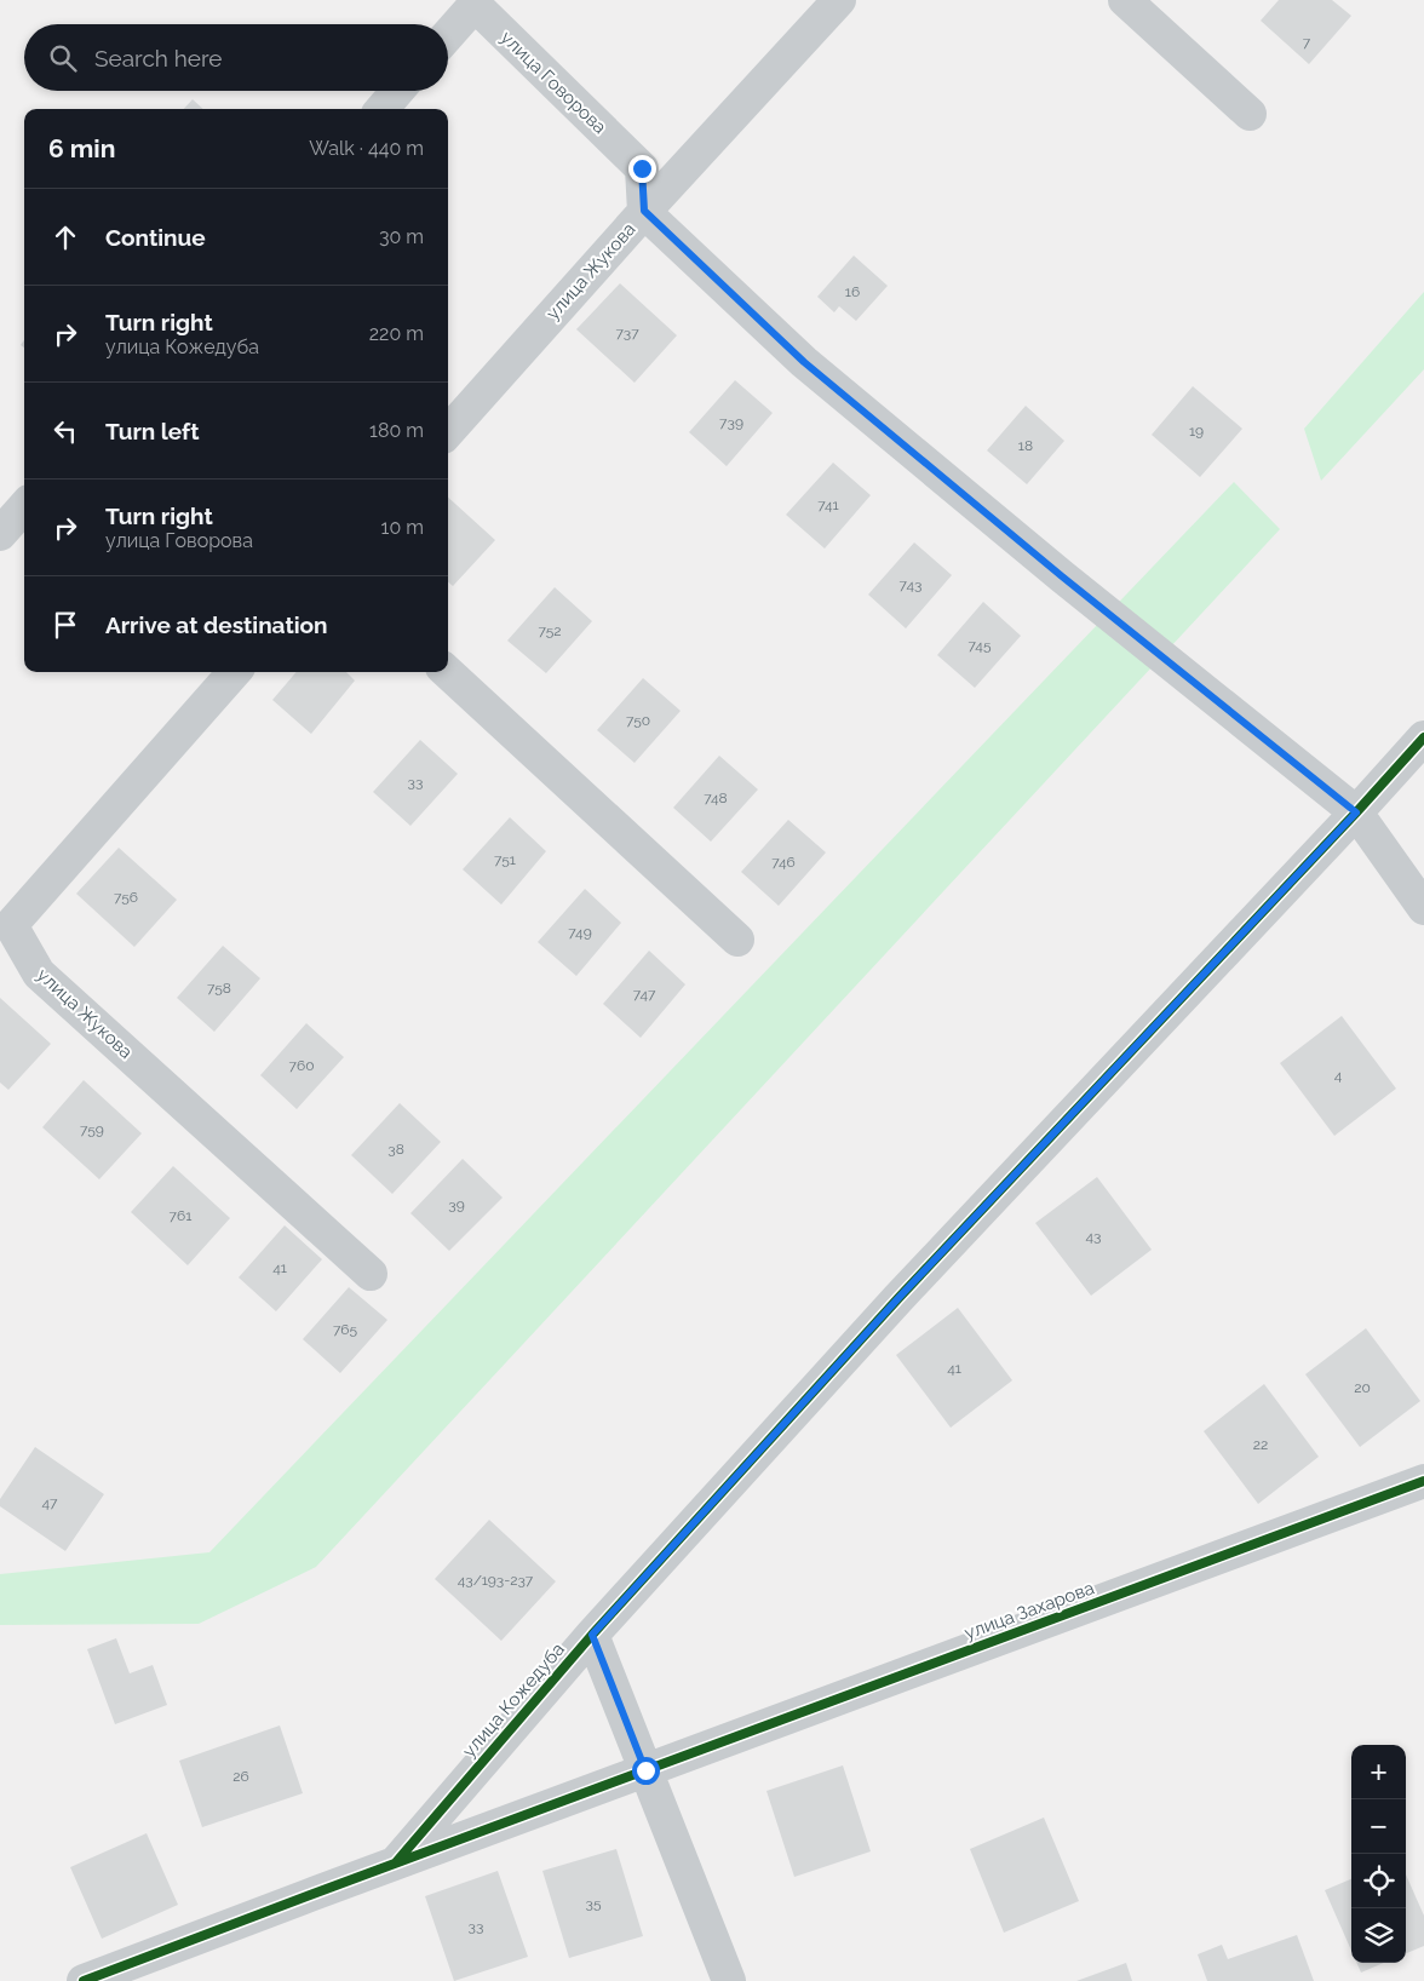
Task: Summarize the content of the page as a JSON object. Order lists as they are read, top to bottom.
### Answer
{
  "streets": {
    "street": [
      "улица Говорова",
      "улица Жукова",
      "улица Захарова",
      "улица Кожедуба"
    ]
  },
  "crossings": [
    ["улица Говорова", "улица Жукова"],
    ["улица Захарова", "улица Кожедуба"]
  ],
  "house_numbers": [
    "7",
    "16",
    "737",
    "739",
    "19",
    "18",
    "741",
    "743",
    "752",
    "745",
    "750",
    "33",
    "748",
    "751",
    "746",
    "756",
    "749",
    "758",
    "747",
    "760",
    "4",
    "759",
    "38",
    "39",
    "761",
    "43",
    "41",
    "765",
    "41",
    "20",
    "22",
    "47",
    "43/193-237",
    "26",
    "35",
    "33"
  ],
  "page": {
    "search": "Search here",
    "heading": ["6 min", "Walk · 440 m"],
    "list": [
      ["Continue", "30 m"],
      ["Turn right", "улица Кожедуба", "220 m"],
      ["Turn left", "180 m"],
      ["Turn right", "улица Говорова", "10 m"],
      "Arrive at destination"
    ],
    "map_buttons": ["+", "−"]
  }
}
